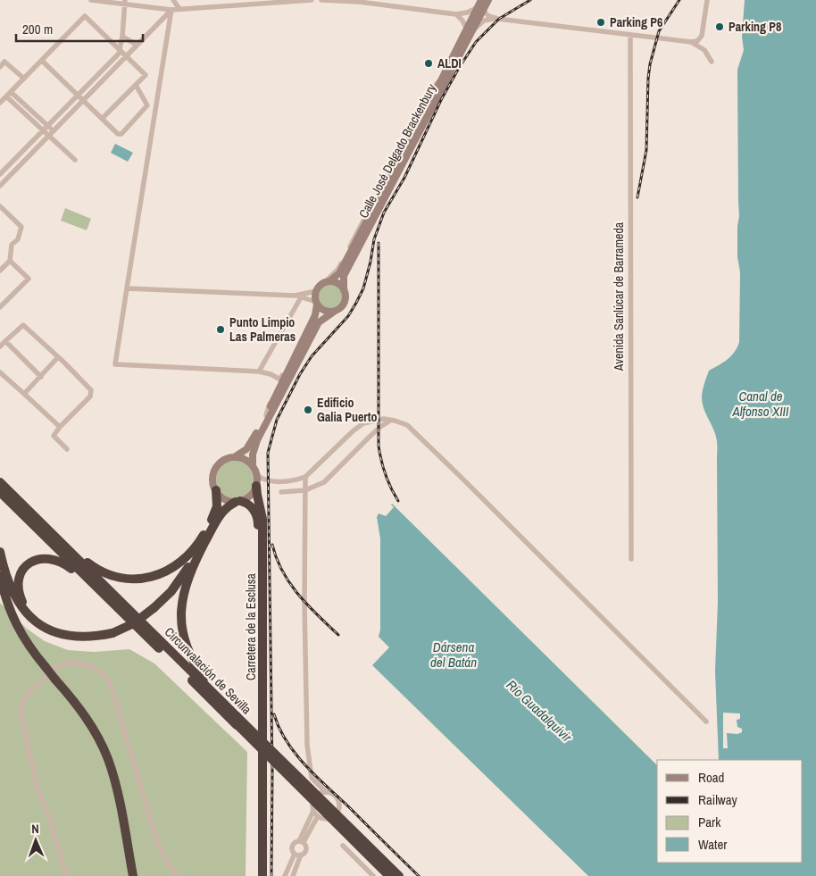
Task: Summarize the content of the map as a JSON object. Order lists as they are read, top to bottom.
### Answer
{
  "streets": {
    "highway": ["Carretera de la Esclusa", "Circunvalación de Sevilla"],
    "main road": ["Calle José Delgado Brackenbury"],
    "street": ["Avenida Sanlúcar de Barrameda"]
  },
  "water": ["Canal de Alfonso XIII", "Dársena del Batán", "Río Guadalquivir"],
  "places": [
    "Parking P6",
    "Parking P8",
    "ALDI",
    "Punto Limpio Las Palmeras",
    "Edificio Galia Puerto"
  ],
  "legend": [
    "Road",
    "Railway",
    "Park",
    "Water"
  ],
  "scale_bar": "200 m",
  "north": "top"
}
